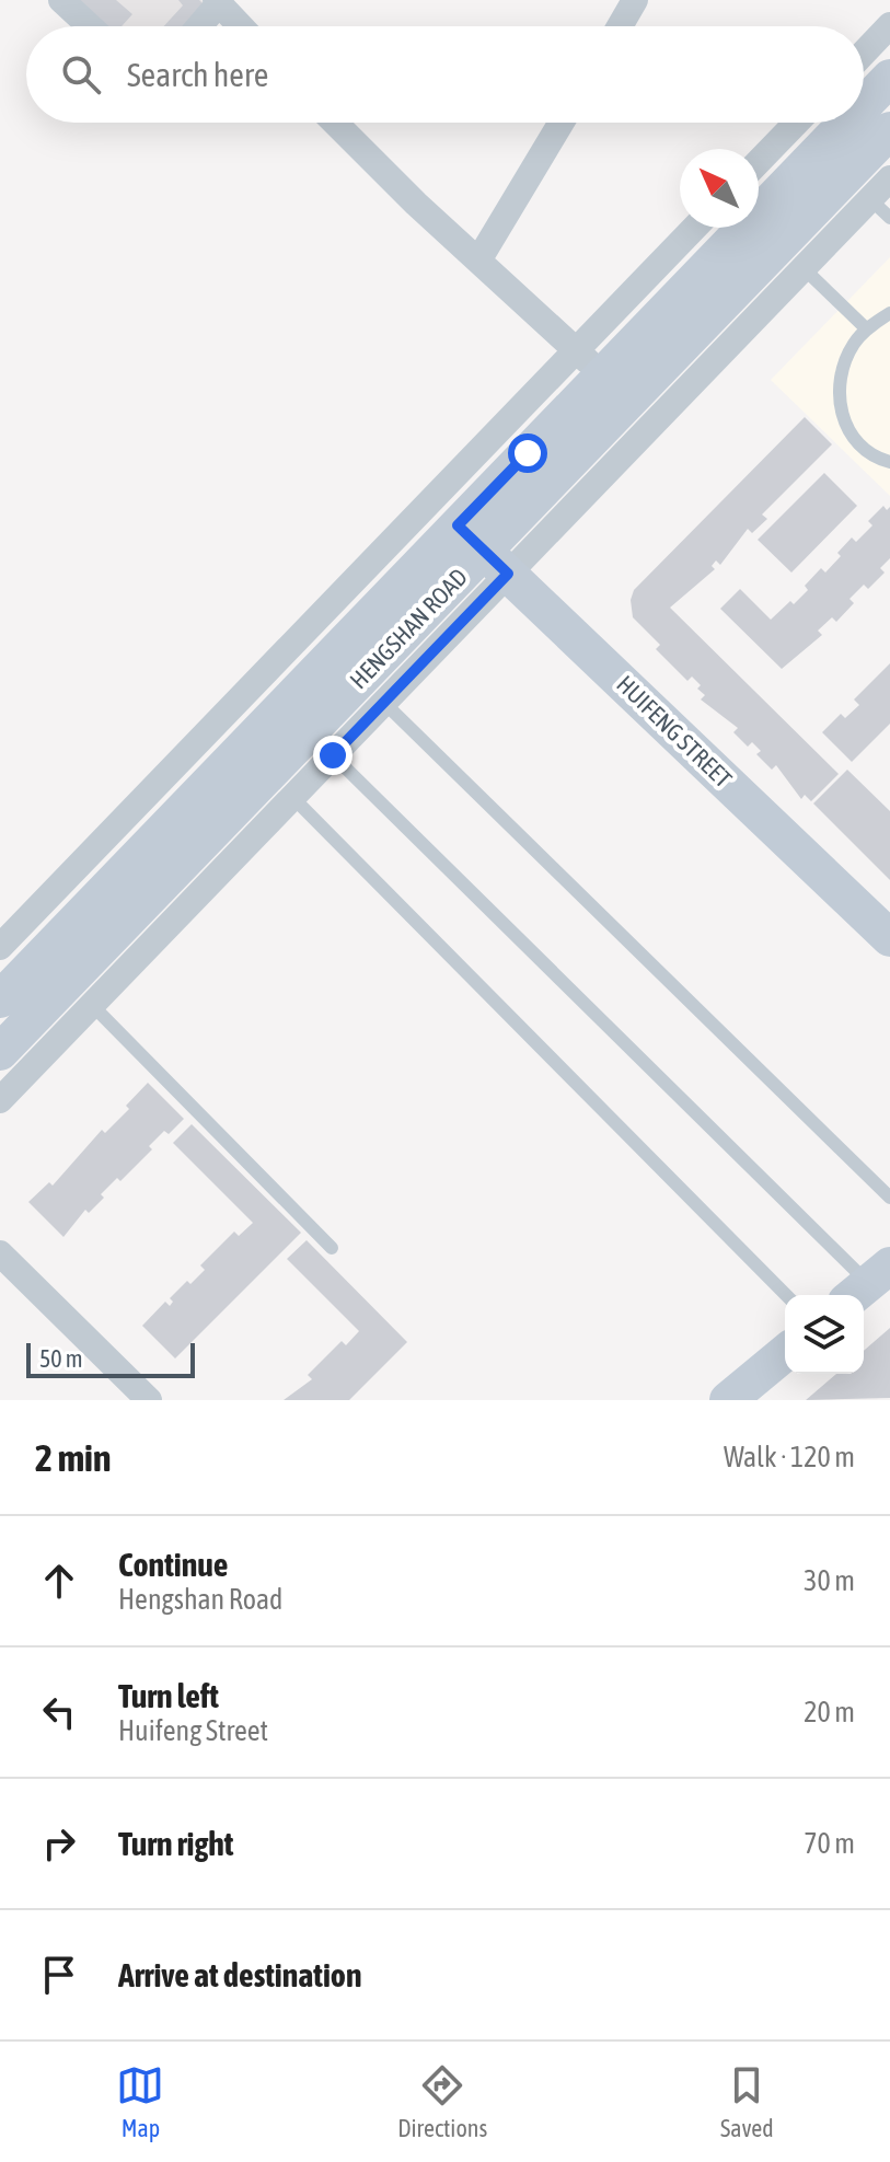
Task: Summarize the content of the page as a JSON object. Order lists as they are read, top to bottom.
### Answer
{
  "streets": {
    "main road": ["HENGSHAN ROAD", "HUIFENG STREET"]
  },
  "crossings": [
    ["HENGSHAN ROAD", "HUIFENG STREET"]
  ],
  "scale_bar": "50 m",
  "north": "top left",
  "page": {
    "search": "Search here",
    "scale": "50 m",
    "heading": ["2 min", "Walk · 120 m"],
    "list": [
      ["Continue", "Hengshan Road", "30 m"],
      ["Turn left", "Huifeng Street", "20 m"],
      ["Turn right", "70 m"],
      "Arrive at destination"
    ],
    "nav": ["Map", "Directions", "Saved"]
  }
}
